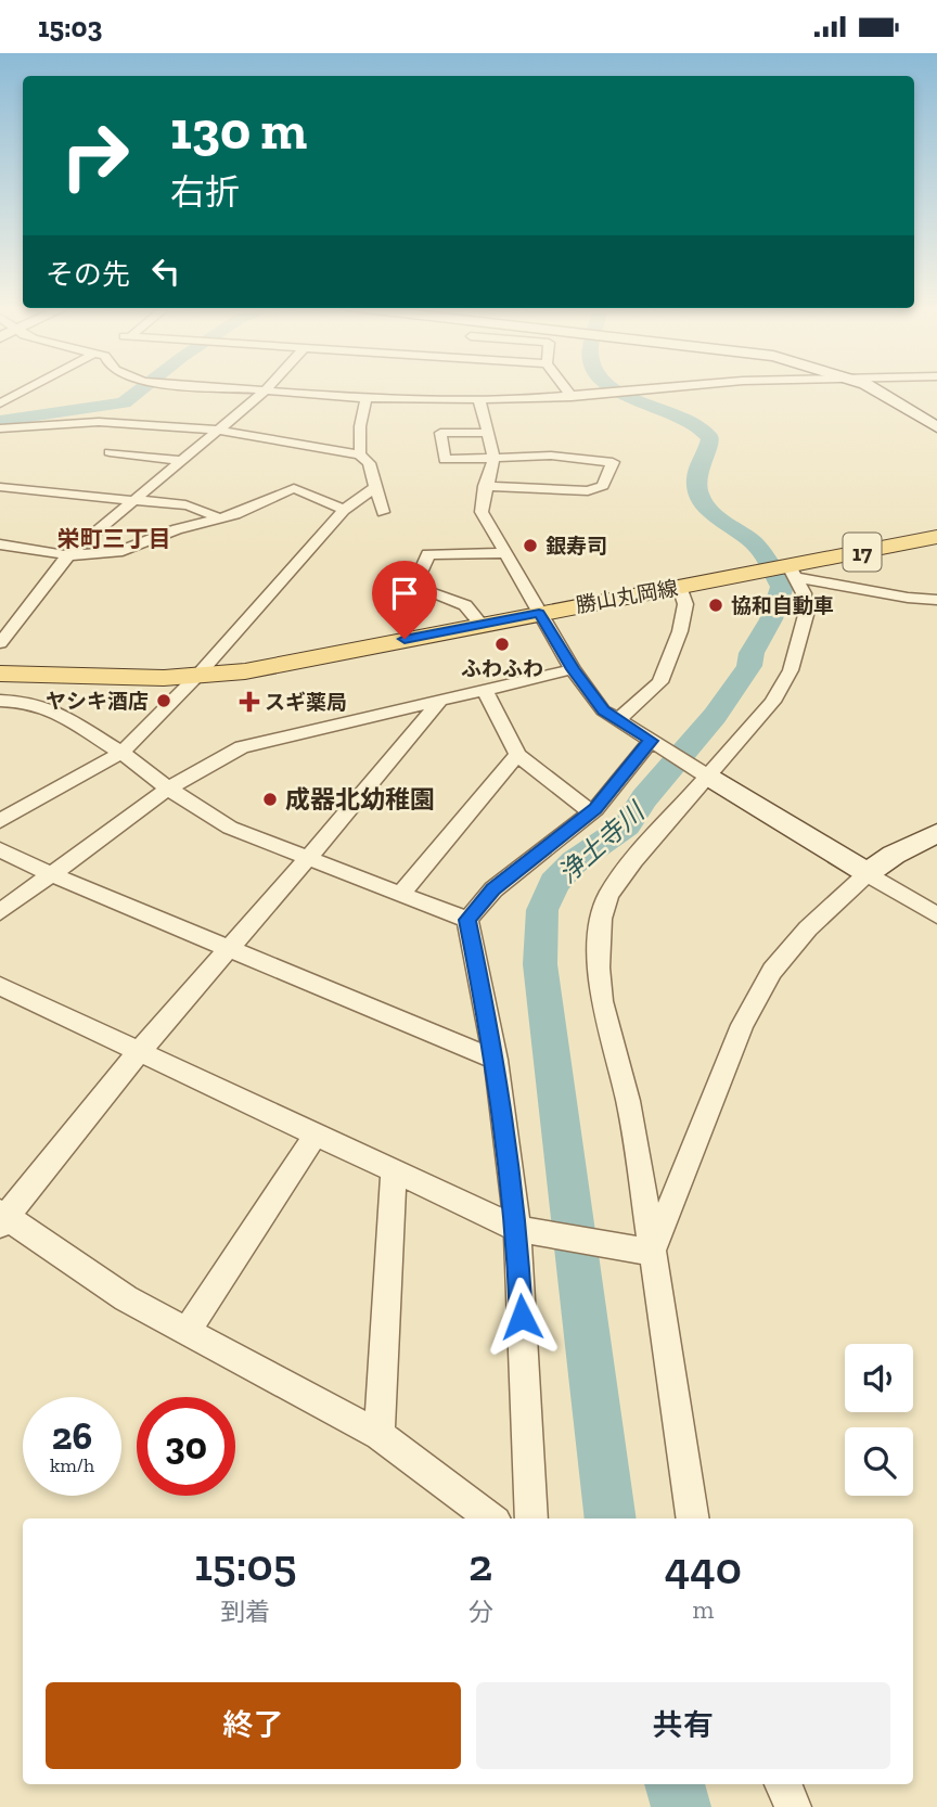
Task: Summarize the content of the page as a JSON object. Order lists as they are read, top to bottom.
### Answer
{
  "streets": {
    "main road": ["17", "勝山丸岡線"]
  },
  "districts": ["栄町三丁目"],
  "water": ["浄土寺川"],
  "places": {
    "other": [
      "銀寿司",
      "協和自動車",
      "ふわふわ",
      "ヤシキ酒店",
      "成器北幼稚園"
    ],
    "health": ["スギ薬局"]
  },
  "page": {
    "status": "15:03",
    "turn": ["130 m", "右折"],
    "then": "その先",
    "speed": "26 km/h",
    "limit": "30",
    "eta": [
      "15:05",
      "到着",
      "2",
      "分",
      "440",
      "m"
    ],
    "buttons": ["終了", "共有"]
  }
}
